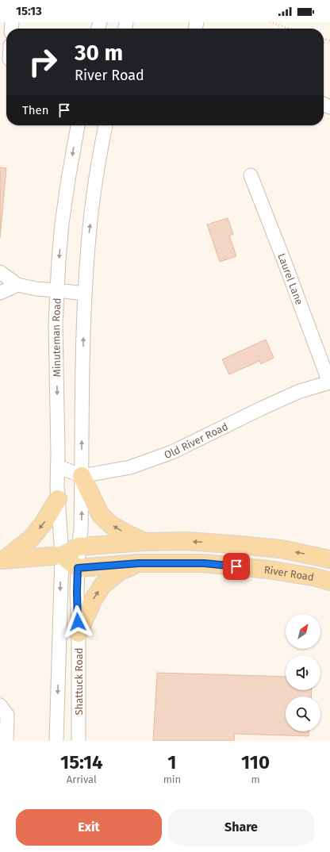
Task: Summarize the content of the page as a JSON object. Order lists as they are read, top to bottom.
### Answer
{
  "streets": {
    "main road": ["River Road"],
    "street": [
      "Laurel Lane",
      "Minuteman Road",
      "Old River Road",
      "Shattuck Road"
    ]
  },
  "crossings": [
    ["Laurel Lane", "Old River Road"],
    ["Minuteman Road", "River Road"],
    ["Minuteman Road", "Shattuck Road"],
    ["River Road", "Shattuck Road"]
  ],
  "north": "top right",
  "page": {
    "status": "15:13",
    "turn": ["30 m", "River Road"],
    "then": "Then",
    "eta": [
      "15:14",
      "Arrival",
      "1",
      "min",
      "110",
      "m"
    ],
    "buttons": ["Exit", "Share"]
  }
}
